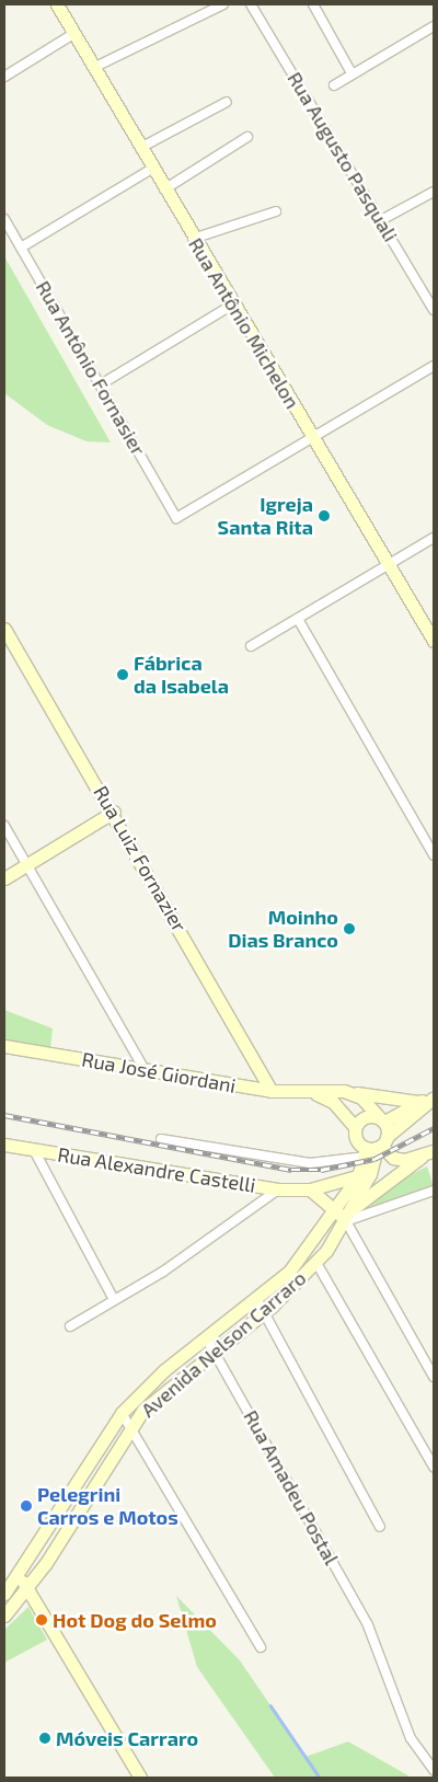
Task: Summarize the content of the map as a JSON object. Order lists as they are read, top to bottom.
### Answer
{
  "streets": {
    "main road": [
      "Rua Antônio Michelon",
      "Rua Luiz Fornazier",
      "Rua José Giordani",
      "Rua Alexandre Castelli",
      "Avenida Nelson Carraro"
    ],
    "street": ["Rua Augusto Pasquali", "Rua Antônio Fornasier", "Rua Amadeu Postal"]
  },
  "crossings": [
    ["Rua Antônio Michelon", "Rua Antônio Fornasier"],
    ["Rua Luiz Fornazier", "Rua José Giordani"],
    ["Rua Alexandre Castelli", "Avenida Nelson Carraro"],
    ["Avenida Nelson Carraro", "Rua Amadeu Postal"]
  ],
  "places": [
    "Igreja Santa Rita",
    "Fábrica da Isabela",
    "Moinho Dias Branco",
    "Pelegrini Carros e Motos",
    "Hot Dog do Selmo",
    "Móveis Carraro"
  ]
}
